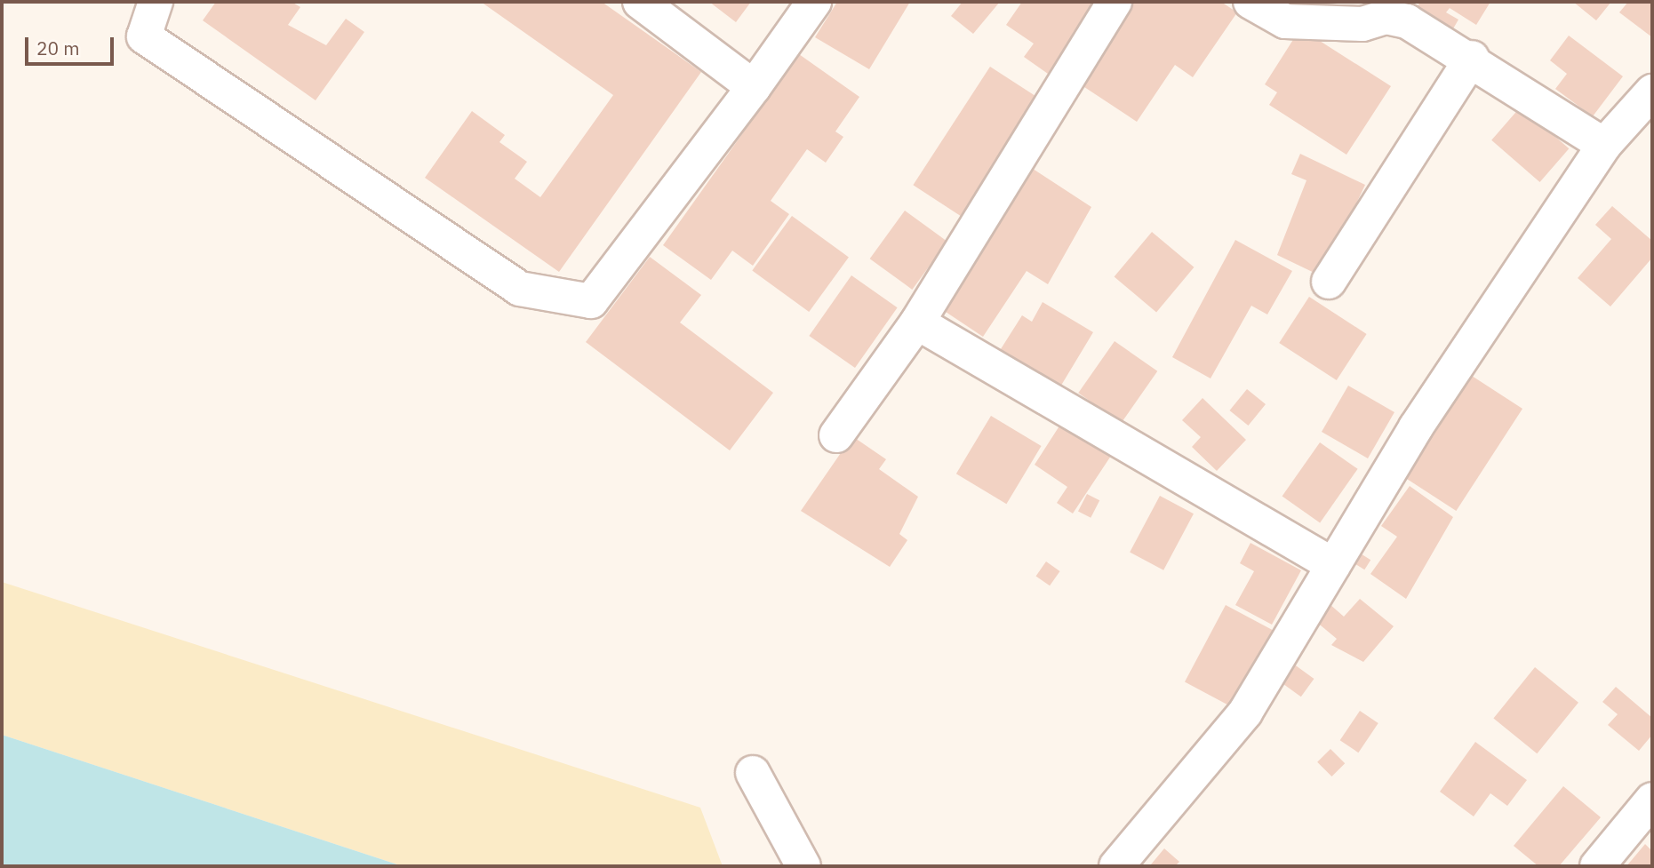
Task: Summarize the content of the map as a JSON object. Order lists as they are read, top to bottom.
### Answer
{
  "scale_bar": "20 m"
}
